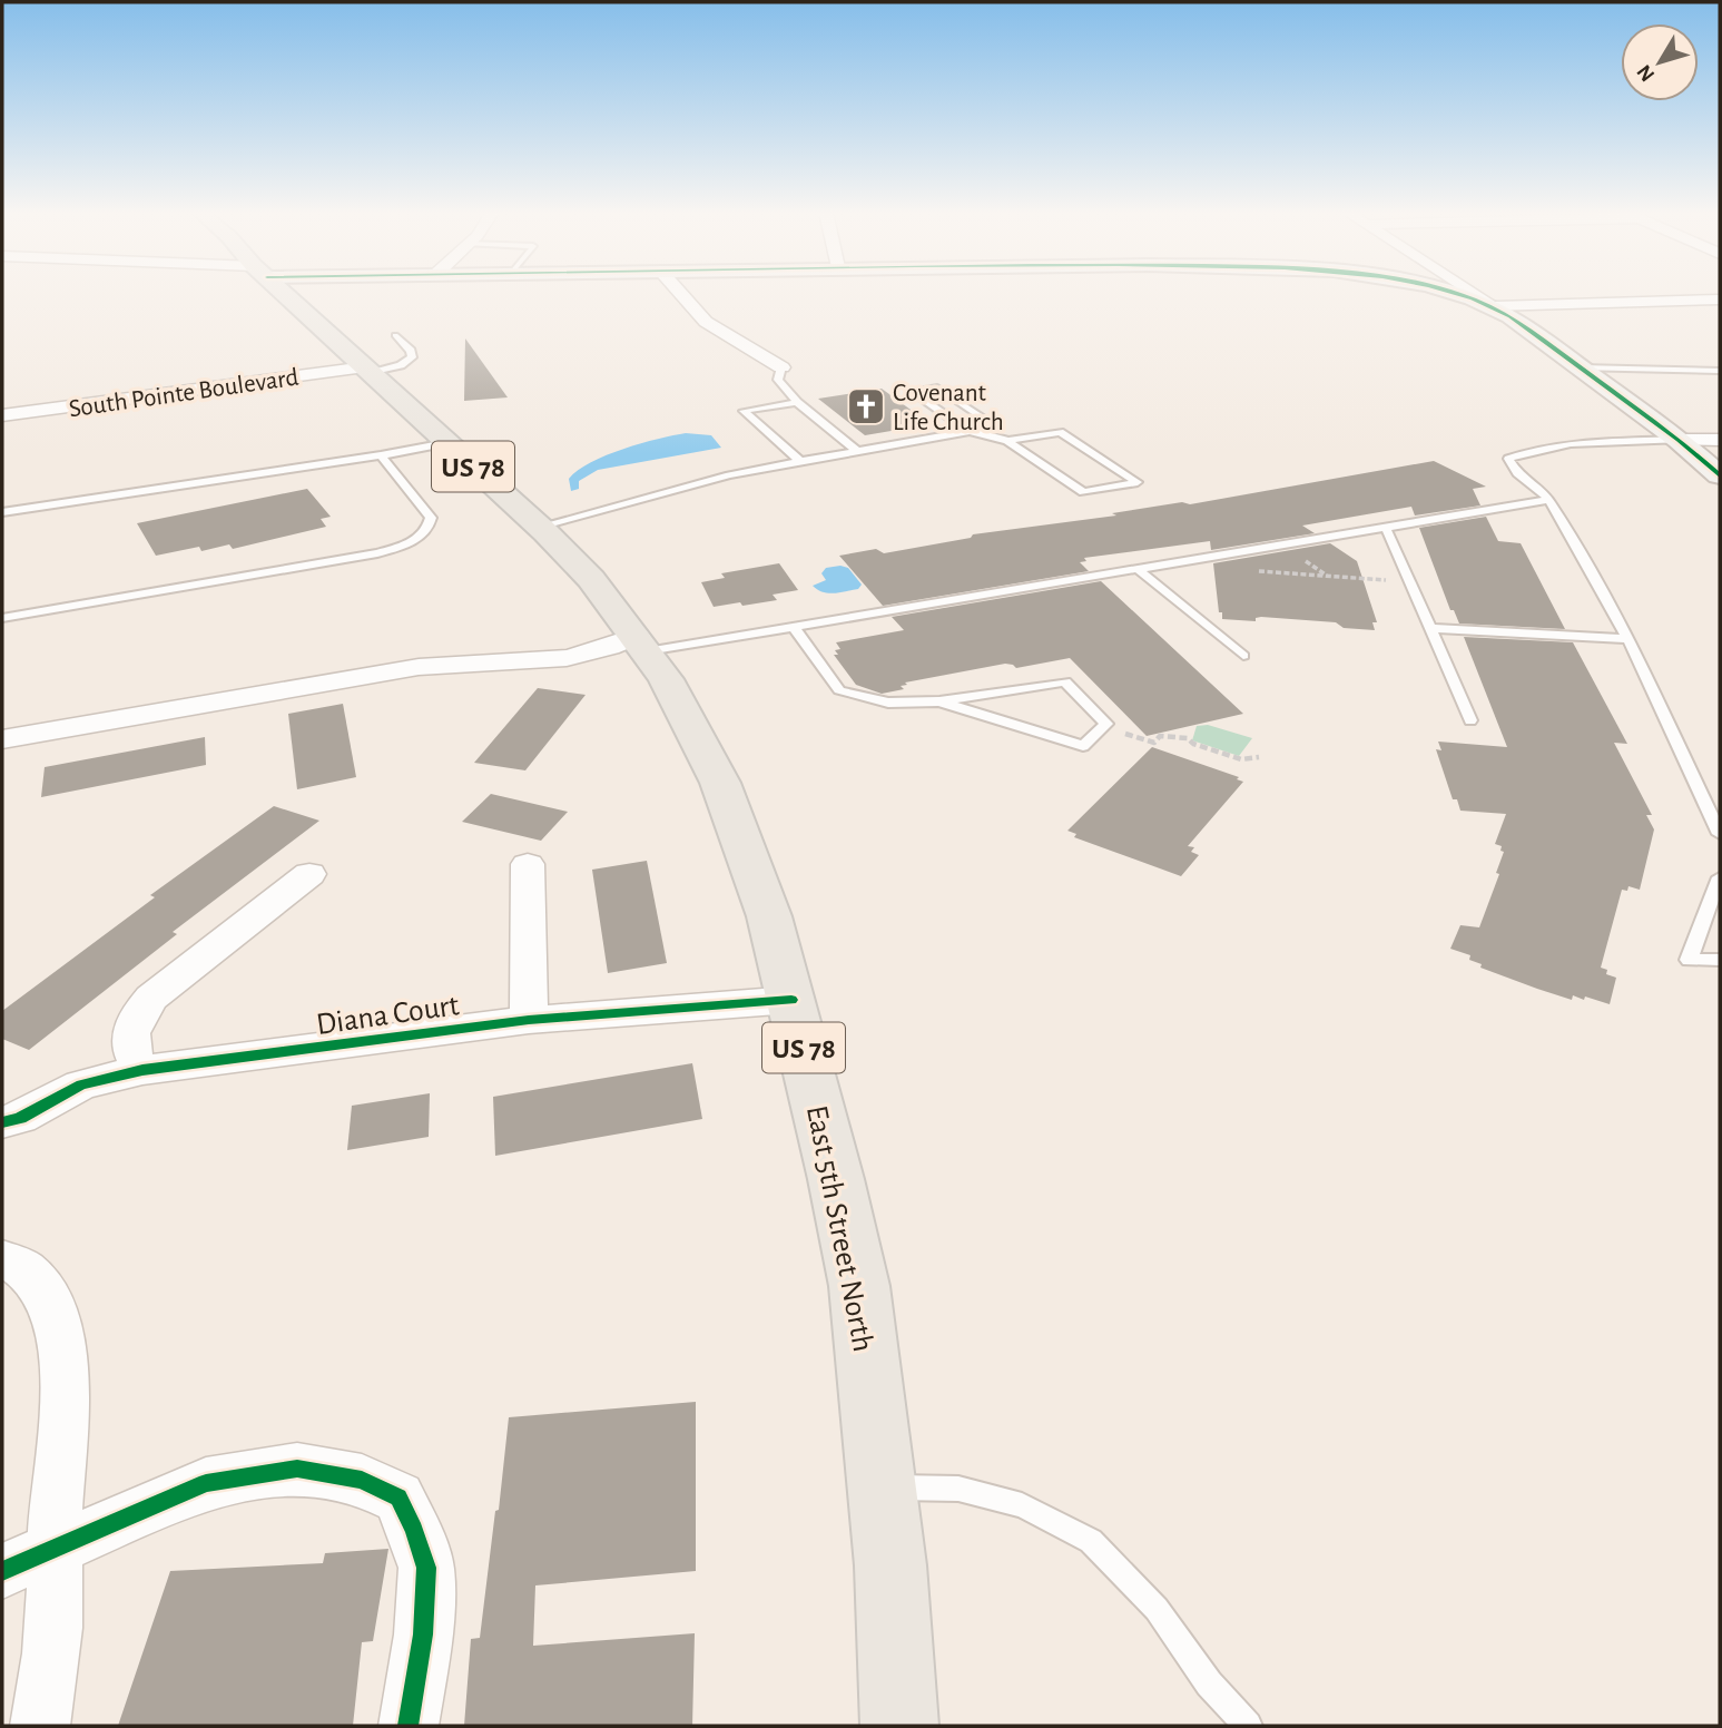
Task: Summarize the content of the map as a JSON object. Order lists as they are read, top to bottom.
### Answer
{
  "streets": {
    "main road": ["US 78", "East 5th Street North"],
    "street": ["South Pointe Boulevard", "Diana Court"]
  },
  "crossings": [
    ["South Pointe Boulevard", "East 5th Street North"],
    ["Diana Court", "East 5th Street North"]
  ],
  "places": {
    "church": ["Covenant Life Church"]
  },
  "north": "bottom left"
}
